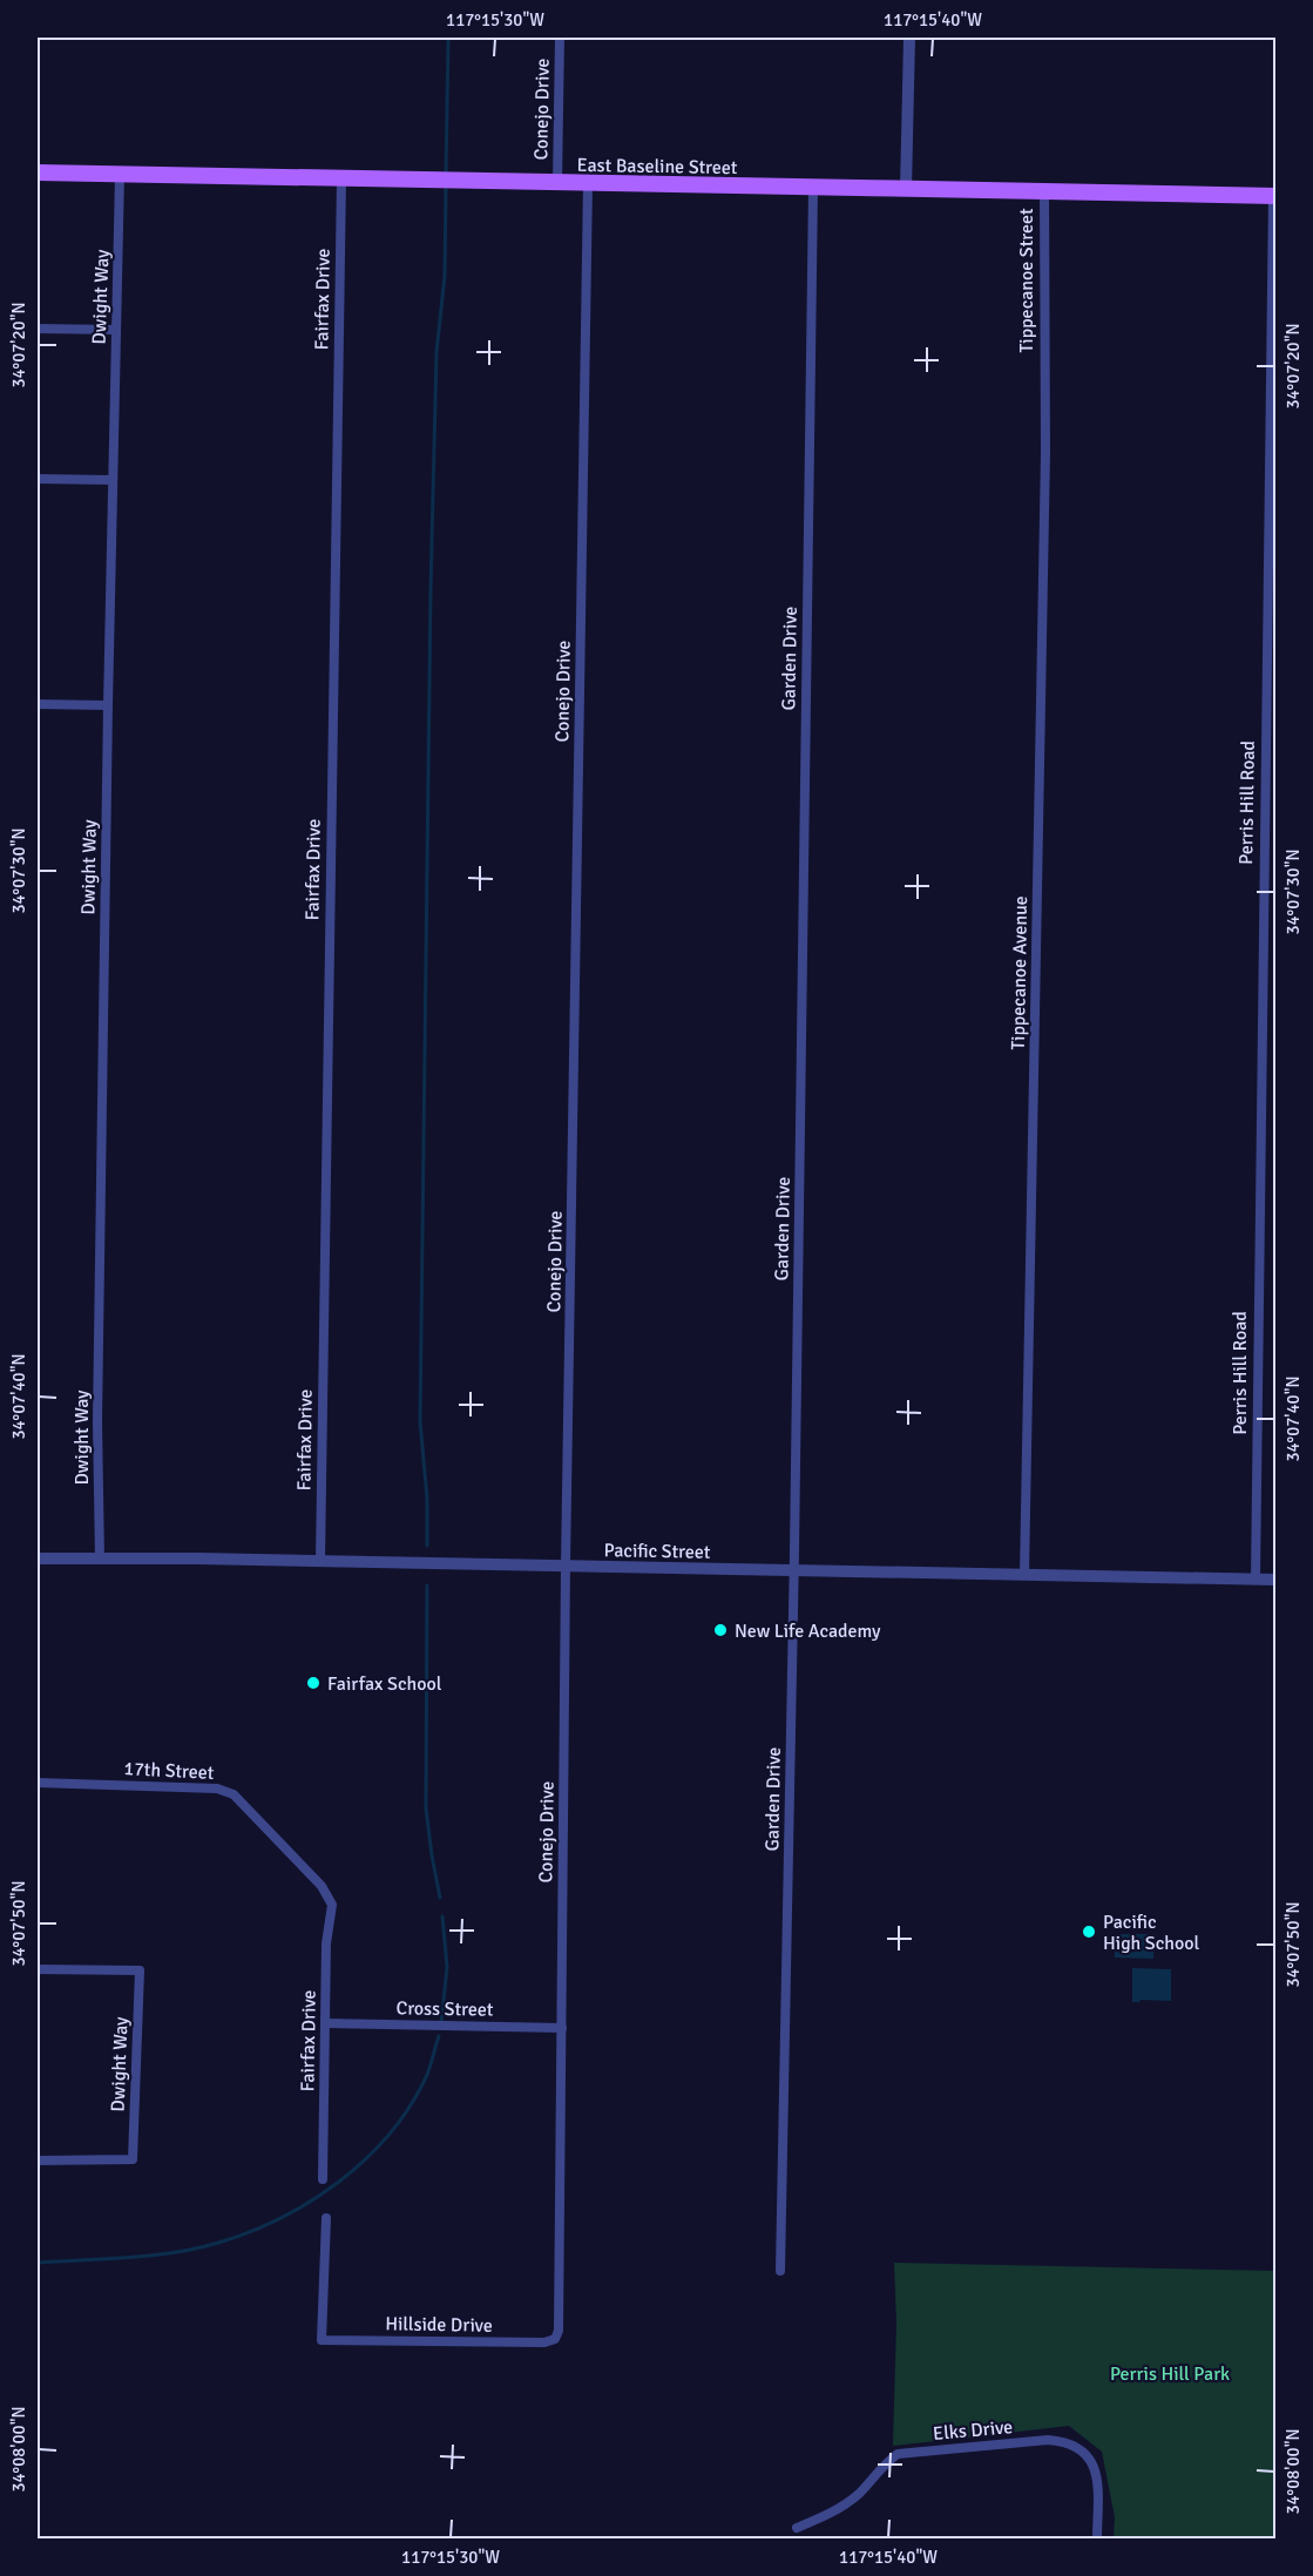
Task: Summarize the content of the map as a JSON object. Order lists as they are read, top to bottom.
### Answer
{
  "streets": {
    "main road": ["East Baseline Street"],
    "street": [
      "Conejo Drive",
      "Tippecanoe Street",
      "Dwight Way",
      "Fairfax Drive",
      "Garden Drive",
      "Perris Hill Road",
      "Tippecanoe Avenue",
      "Pacific Street",
      "17th Street",
      "Cross Street",
      "Hillside Drive",
      "Elks Drive"
    ]
  },
  "crossings": [
    ["Conejo Drive", "East Baseline Street"],
    ["Conejo Drive", "Pacific Street"],
    ["Conejo Drive", "Cross Street"],
    ["Conejo Drive", "Hillside Drive"],
    ["East Baseline Street", "Tippecanoe Street"],
    ["East Baseline Street", "Dwight Way"],
    ["East Baseline Street", "Fairfax Drive"],
    ["East Baseline Street", "Garden Drive"],
    ["East Baseline Street", "Perris Hill Road"],
    ["Tippecanoe Street", "Tippecanoe Avenue"],
    ["Dwight Way", "Pacific Street"],
    ["Fairfax Drive", "Pacific Street"],
    ["Fairfax Drive", "17th Street"],
    ["Fairfax Drive", "Cross Street"],
    ["Garden Drive", "Pacific Street"],
    ["Perris Hill Road", "Pacific Street"],
    ["Tippecanoe Avenue", "Pacific Street"]
  ],
  "parks": ["Perris Hill Park"],
  "places": ["New Life Academy", "Fairfax School", "Pacific High School"],
  "coordinates": [
    "117°15'30\"W",
    "117°15'40\"W",
    "34°07'20\"N",
    "34°07'30\"N",
    "34°07'40\"N",
    "34°07'50\"N",
    "34°08'00\"N"
  ]
}
